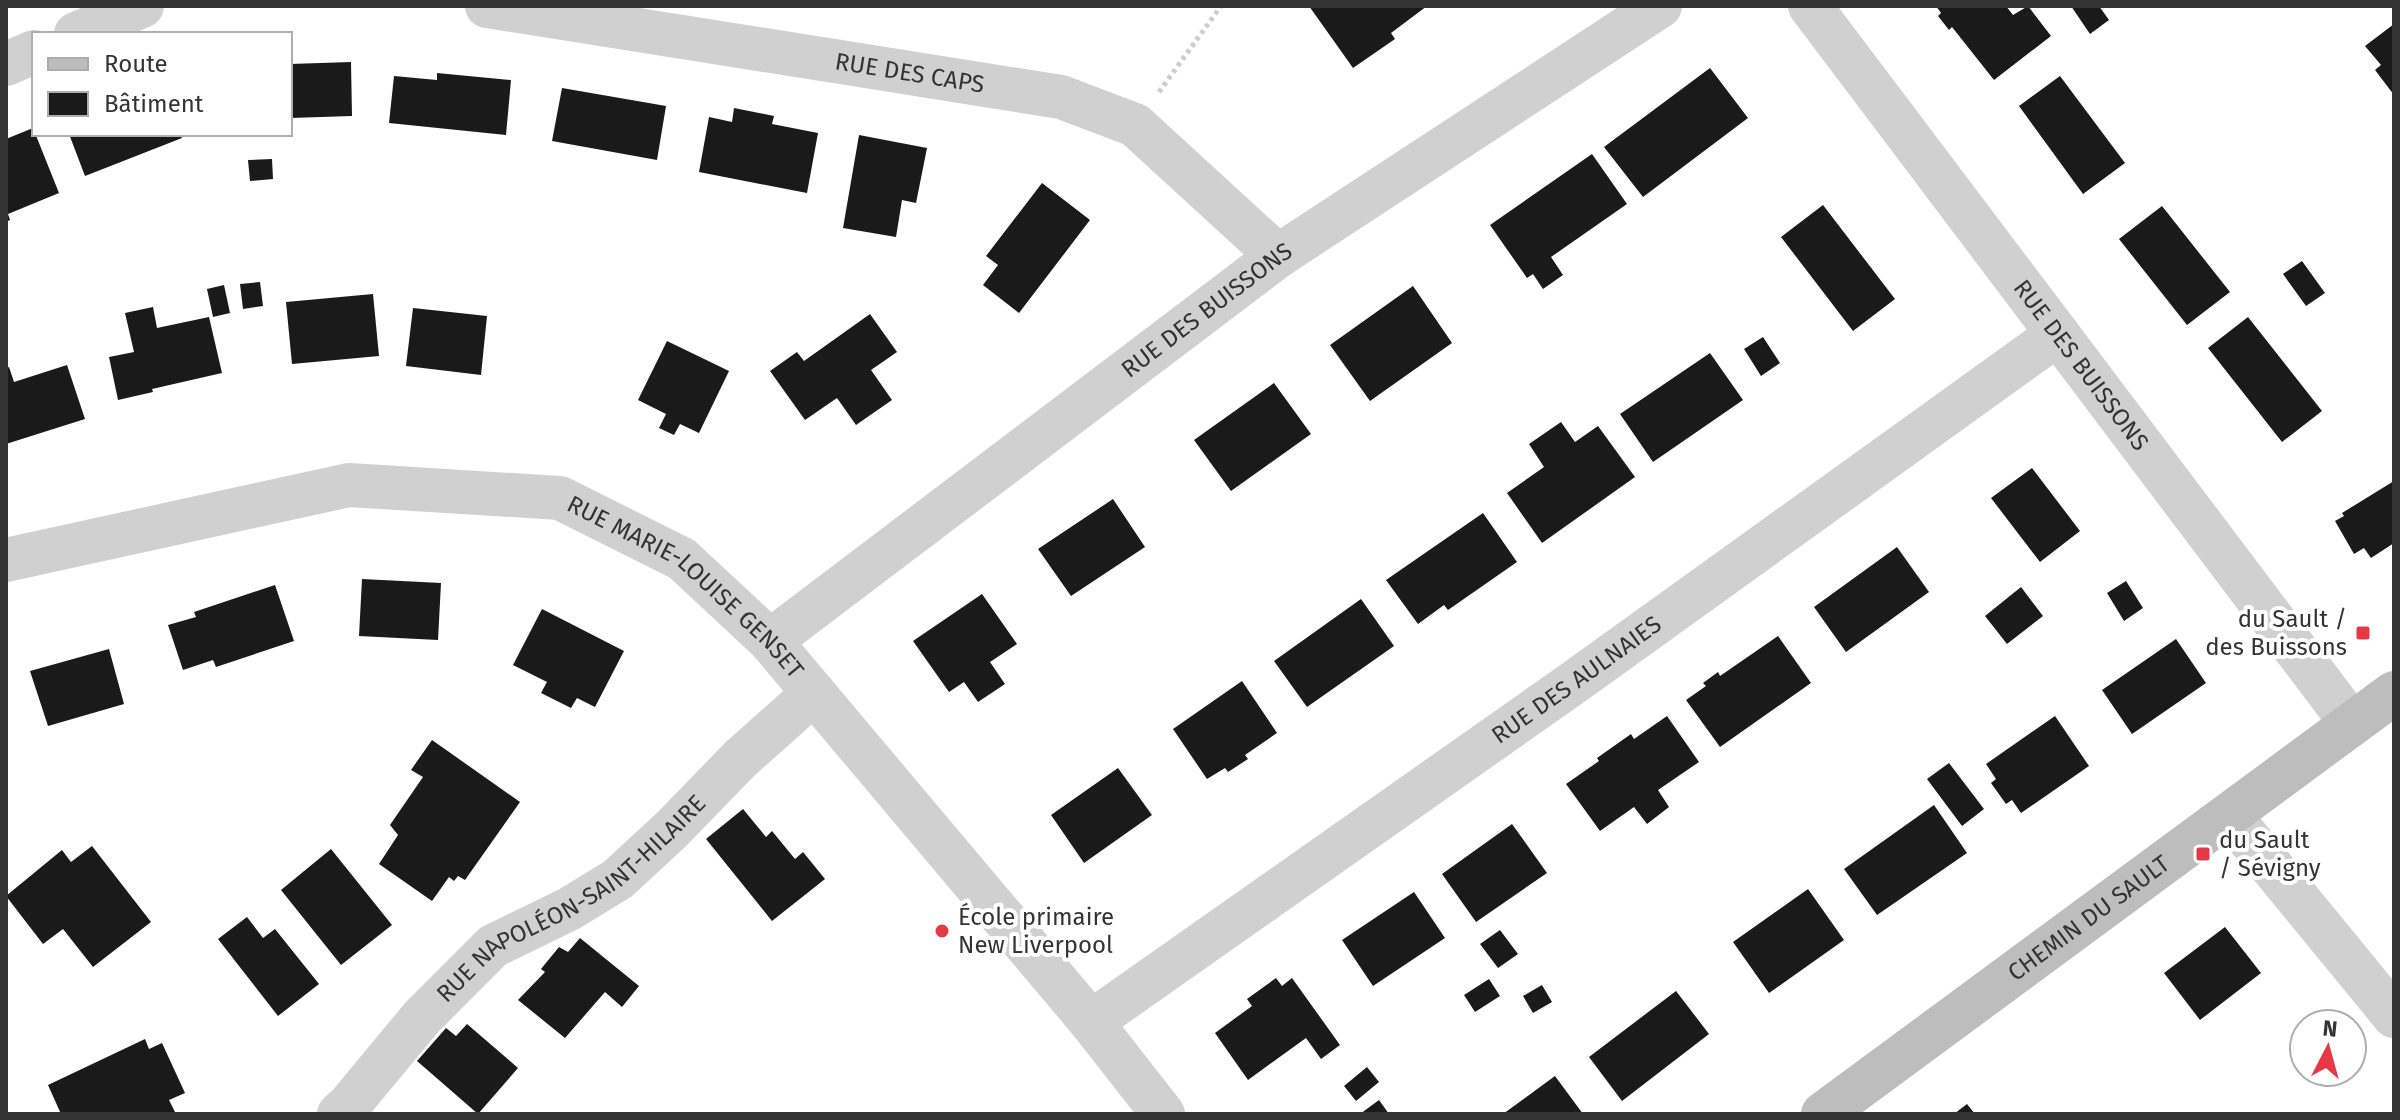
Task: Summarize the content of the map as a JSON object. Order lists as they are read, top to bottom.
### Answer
{
  "streets": {
    "street": [
      "RUE DES CAPS",
      "RUE DES BUISSONS",
      "RUE MARIE-LOUISE GENSET",
      "RUE DES AULNAIES",
      "RUE NAPOLÉON-SAINT-HILAIRE",
      "CHEMIN DU SAULT"
    ]
  },
  "crossings": [
    ["RUE DES CAPS", "RUE DES BUISSONS"],
    ["RUE DES BUISSONS", "RUE MARIE-LOUISE GENSET"],
    ["RUE DES BUISSONS", "RUE DES AULNAIES"],
    ["RUE DES BUISSONS", "CHEMIN DU SAULT"],
    ["RUE MARIE-LOUISE GENSET", "RUE DES AULNAIES"],
    ["RUE MARIE-LOUISE GENSET", "RUE NAPOLÉON-SAINT-HILAIRE"]
  ],
  "places": {
    "transit": ["du Sault / des Buissons", "du Sault / Sévigny"],
    "other": ["École primaire New Liverpool"]
  },
  "legend": ["Route", "Bâtiment"],
  "north": "top"
}
